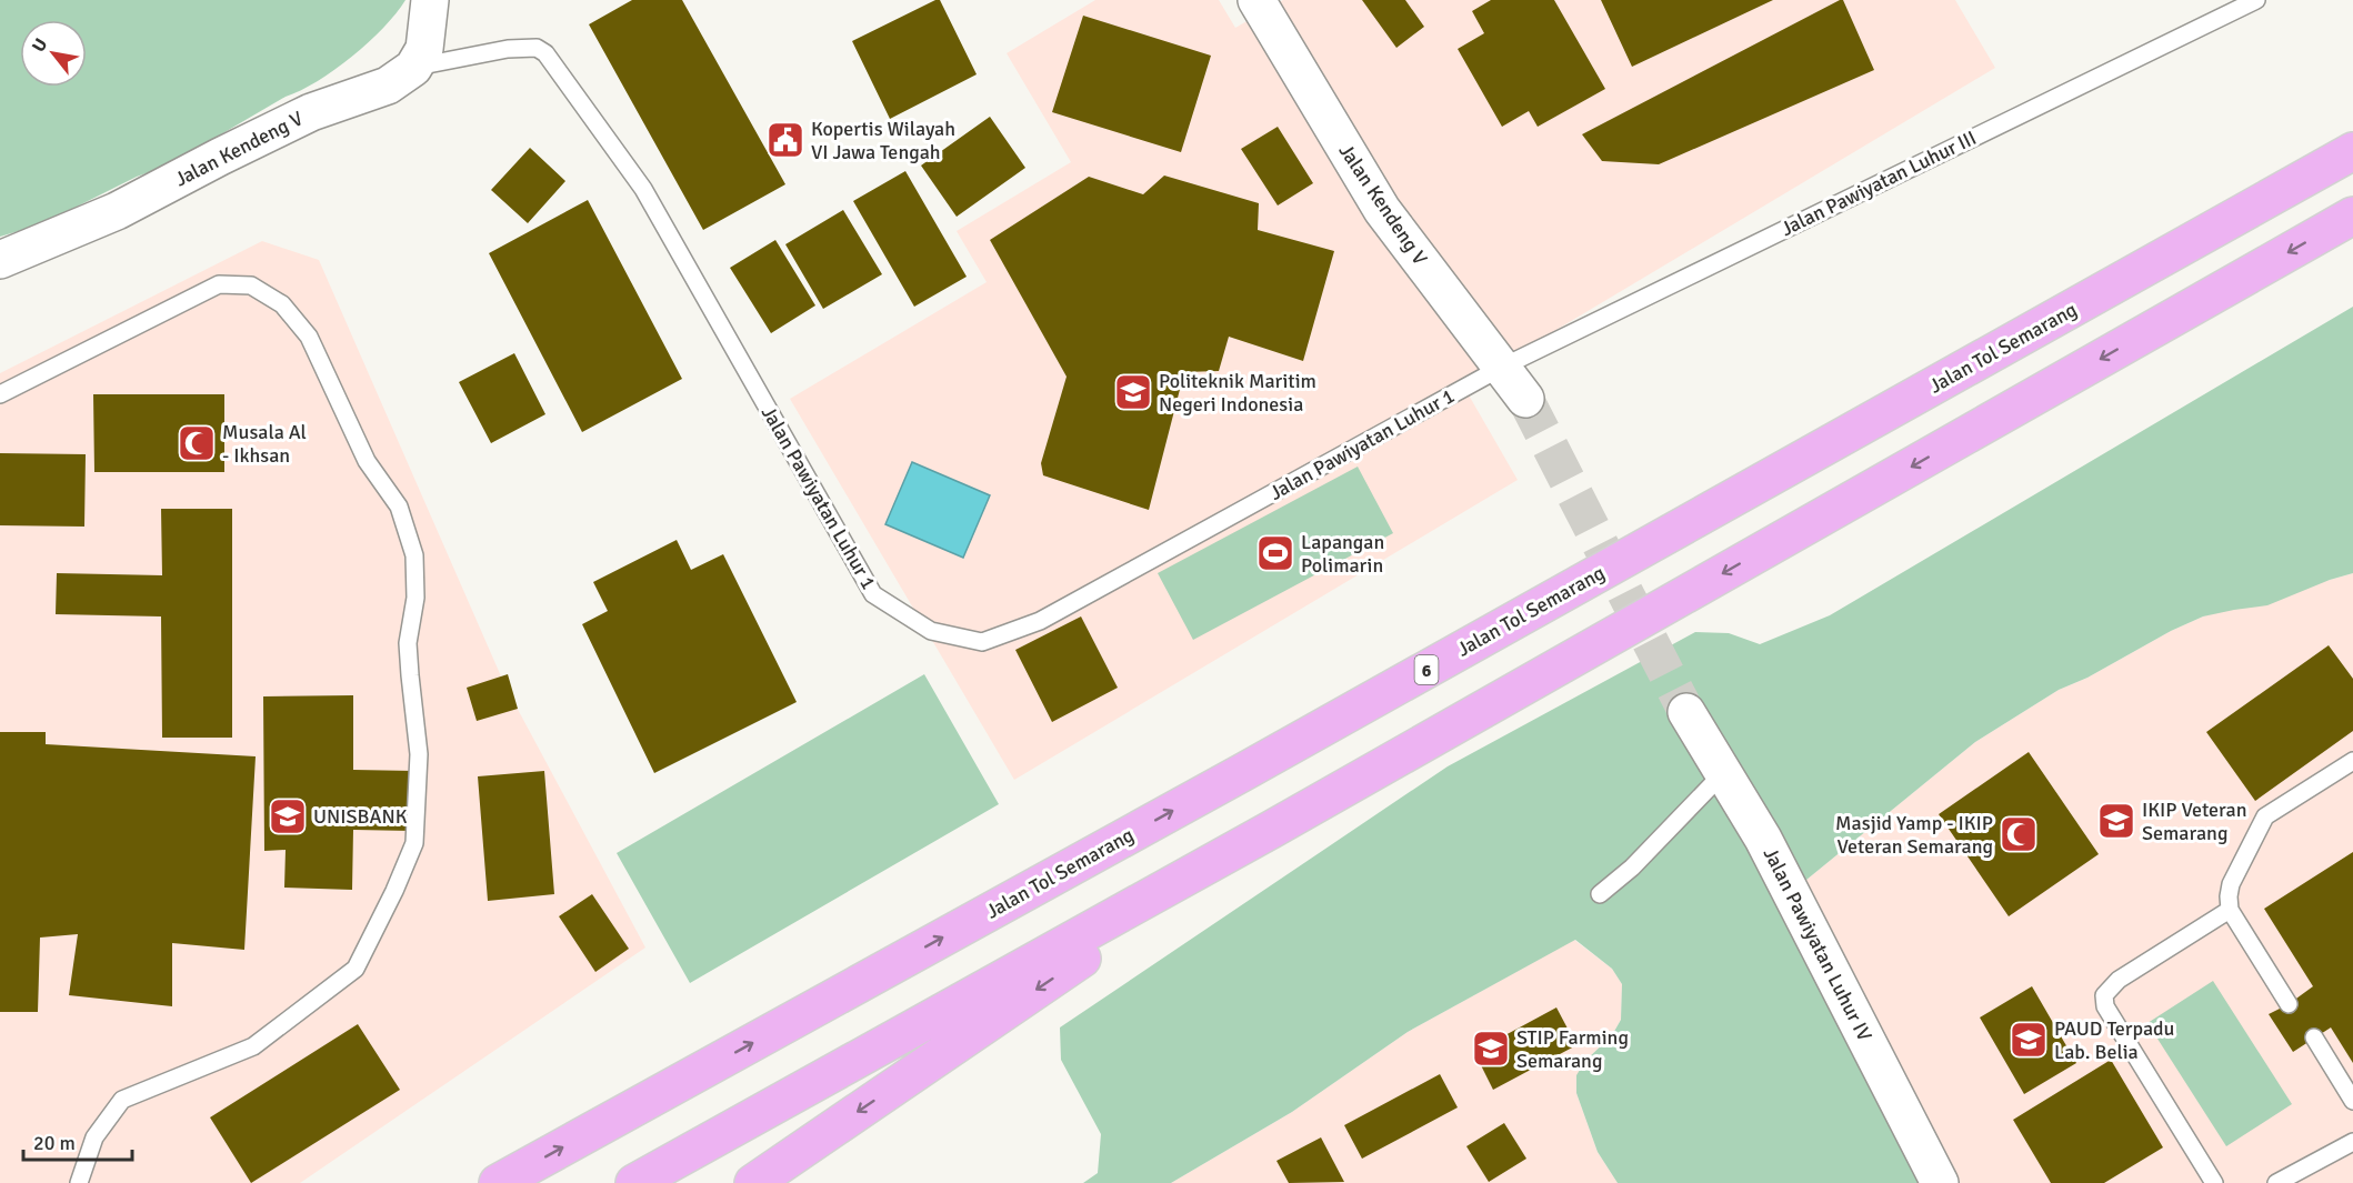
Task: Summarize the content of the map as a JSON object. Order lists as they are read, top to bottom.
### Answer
{
  "streets": {
    "highway": ["Jalan Tol Semarang", "6"],
    "street": ["Jalan Kendeng V", "Jalan Pawiyatan Luhur IV"],
    "lane": ["Jalan Pawiyatan Luhur III", "Jalan Pawiyatan Luhur 1"]
  },
  "crossings": [
    ["Jalan Kendeng V", "Jalan Pawiyatan Luhur III"],
    ["Jalan Kendeng V", "Jalan Pawiyatan Luhur 1"],
    ["Jalan Pawiyatan Luhur III", "Jalan Pawiyatan Luhur 1"]
  ],
  "places": {
    "public building": ["Kopertis Wilayah VI Jawa Tengah"],
    "school or university": [
      "Politeknik Maritim Negeri Indonesia",
      "UNISBANK",
      "IKIP Veteran Semarang",
      "PAUD Terpadu Lab. Belia",
      "STIP Farming Semarang"
    ],
    "mosque": ["Musala Al - Ikhsan", "Masjid Yamp - IKIP Veteran Semarang"],
    "sports": ["Lapangan Polimarin"]
  },
  "scale_bar": "20 m",
  "north": "top left"
}
